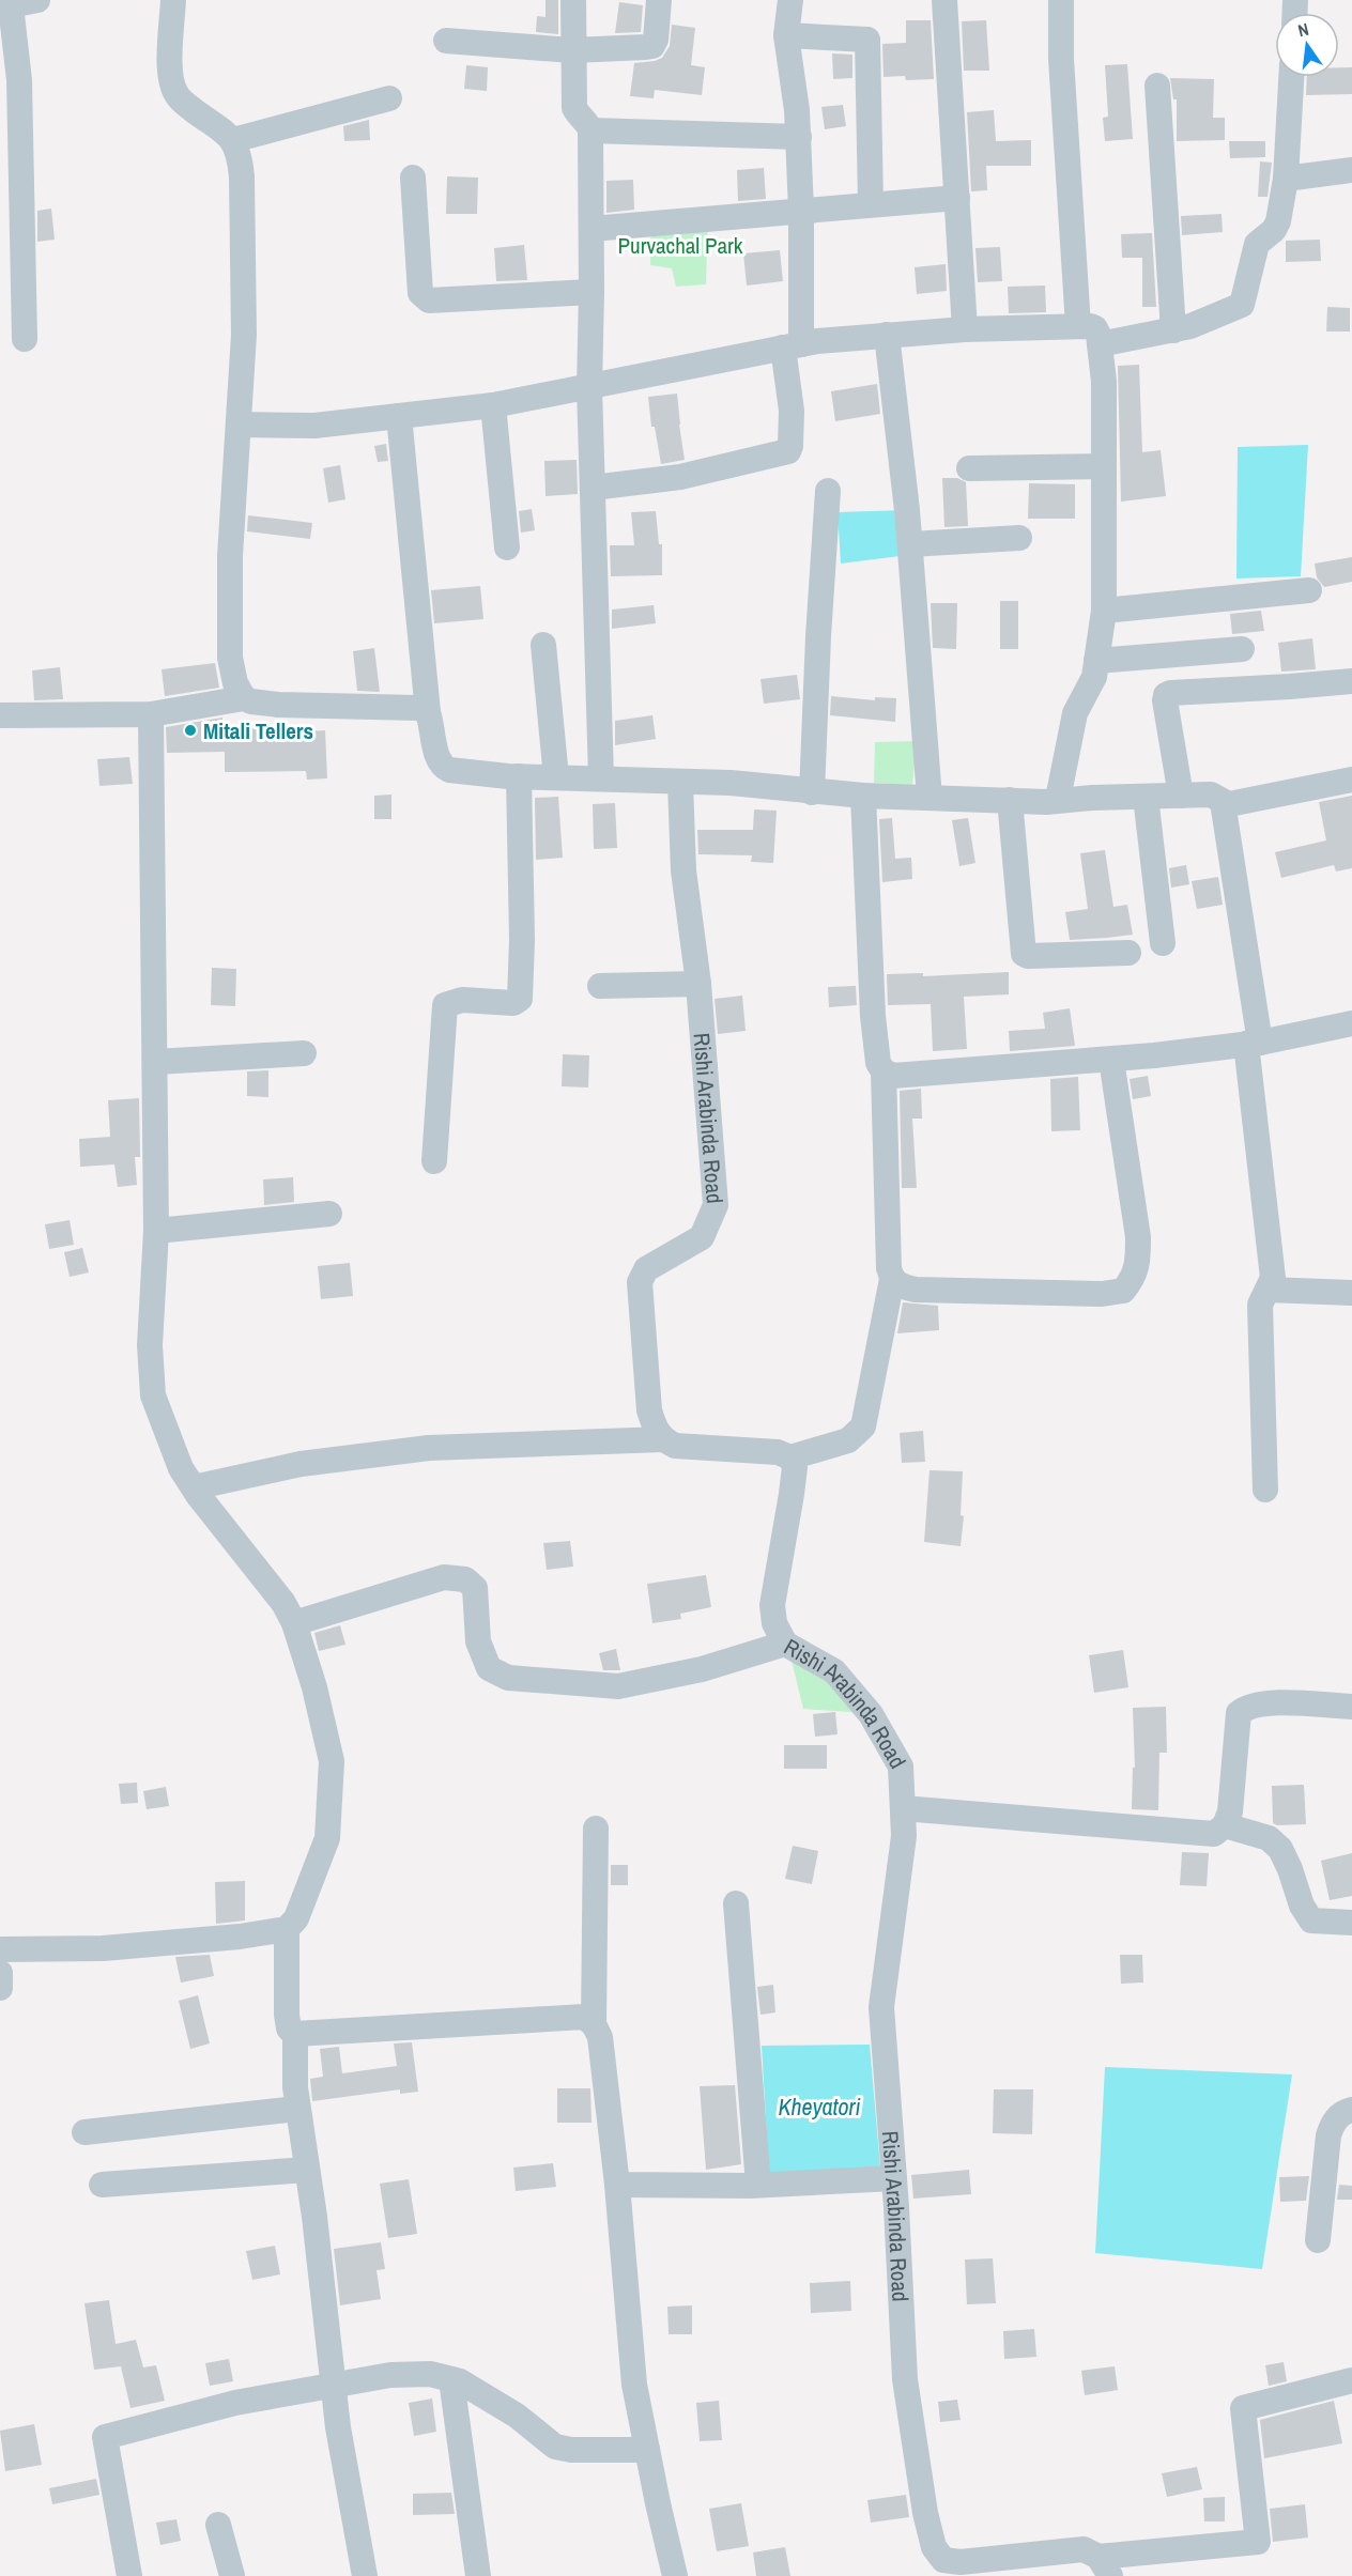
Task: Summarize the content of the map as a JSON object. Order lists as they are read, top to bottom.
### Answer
{
  "streets": {
    "street": ["Rishi Arabinda Road"]
  },
  "water": ["Kheyatori"],
  "parks": ["Purvachal Park"],
  "places": ["Mitali Tellers"],
  "north": "top"
}
